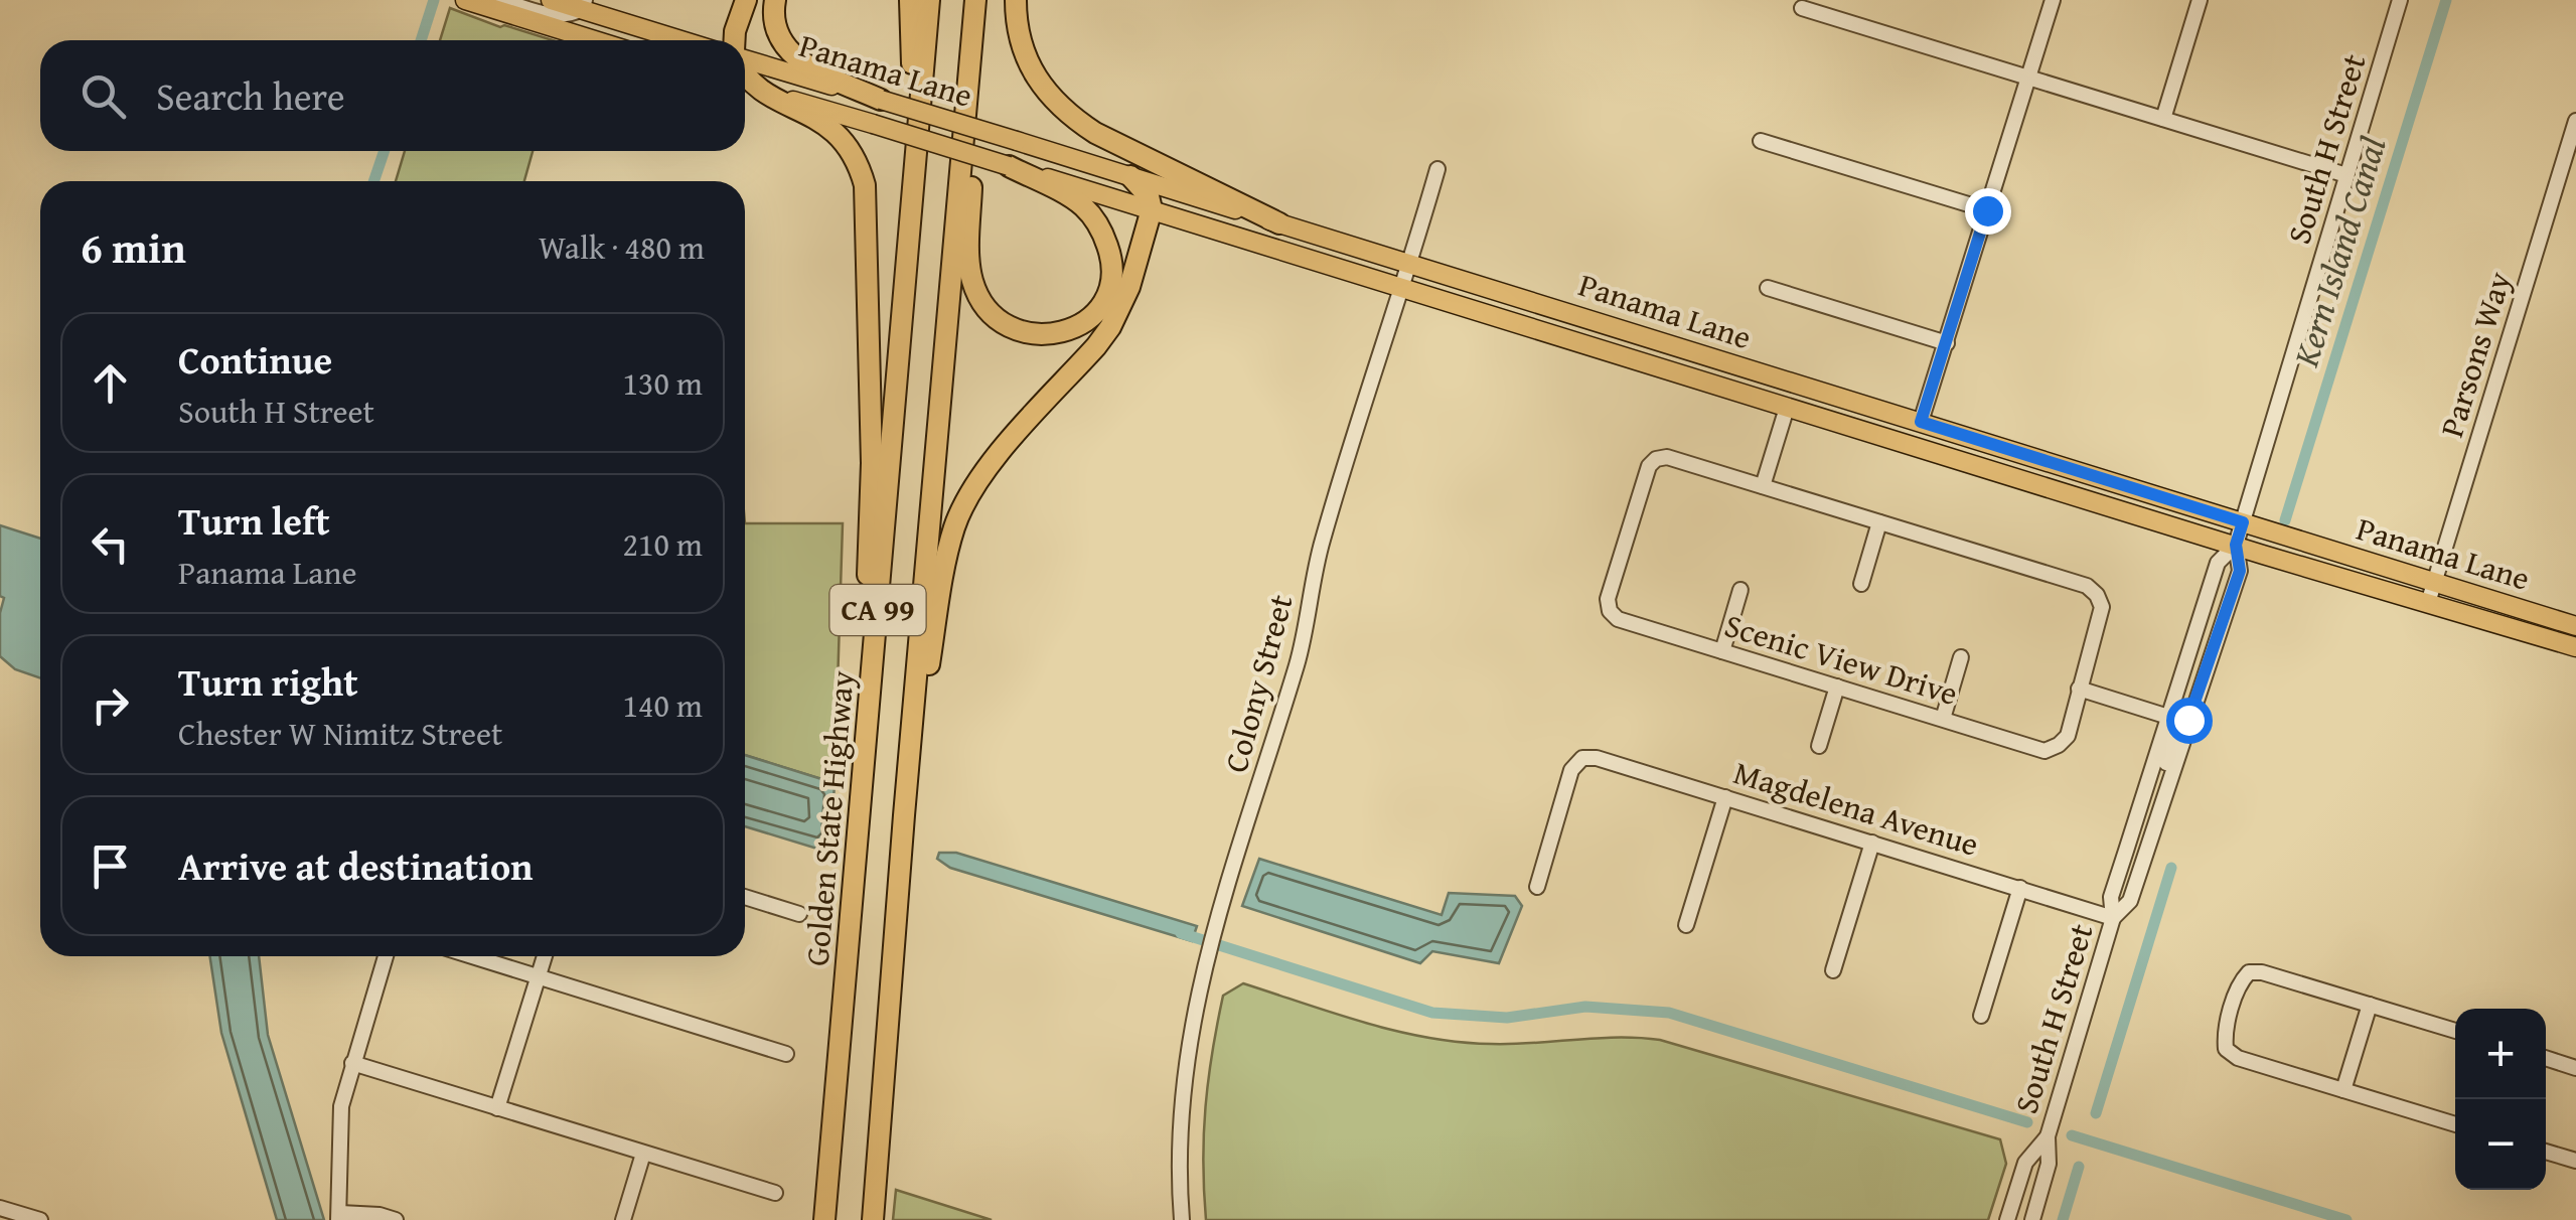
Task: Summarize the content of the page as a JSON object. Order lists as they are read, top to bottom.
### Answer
{
  "streets": {
    "highway": ["CA 99", "Golden State Highway"],
    "main road": ["Panama Lane"],
    "street": [
      "South H Street",
      "Parsons Way",
      "Scenic View Drive",
      "Colony Street",
      "Magdelena Avenue"
    ]
  },
  "crossings": [
    ["Panama Lane", "South H Street"],
    ["Panama Lane", "Parsons Way"],
    ["Panama Lane", "Colony Street"],
    ["South H Street", "Magdelena Avenue"]
  ],
  "water": ["Kern Island Canal"],
  "page": {
    "search": "Search here",
    "heading": ["6 min", "Walk · 480 m"],
    "list": [
      ["Continue", "South H Street", "130 m"],
      ["Turn left", "Panama Lane", "210 m"],
      ["Turn right", "Chester W Nimitz Street", "140 m"],
      "Arrive at destination"
    ],
    "map_buttons": ["+", "−"]
  }
}
